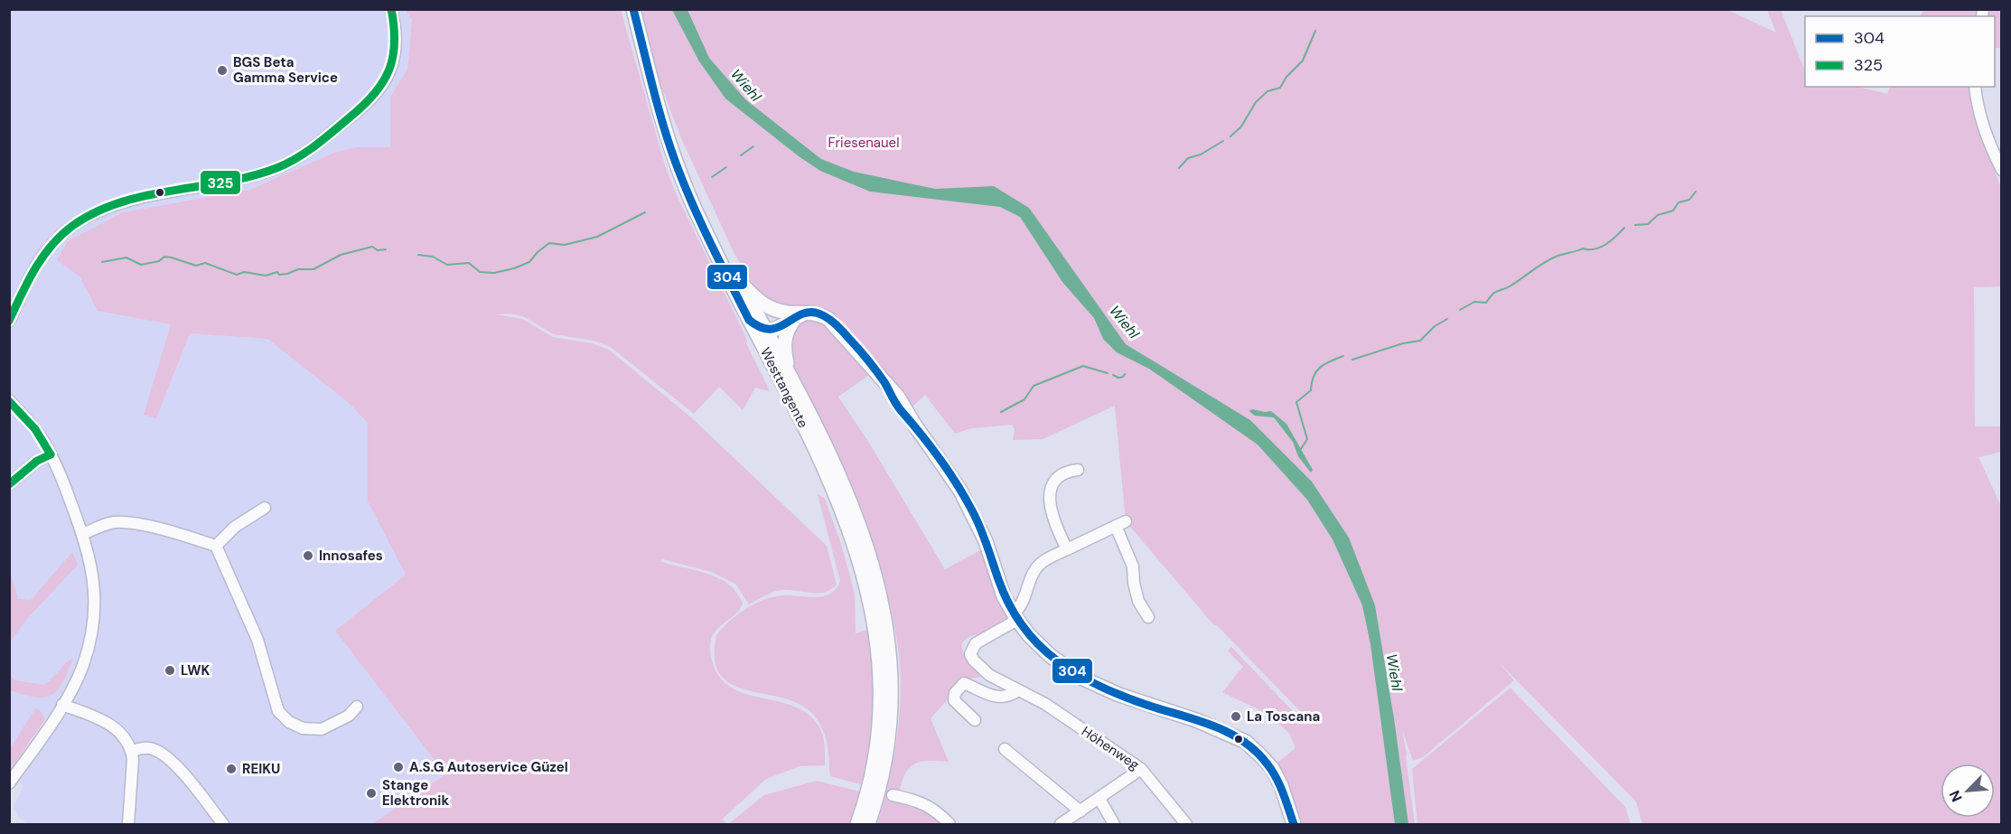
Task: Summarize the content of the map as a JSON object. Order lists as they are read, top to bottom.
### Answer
{
  "streets": {
    "main road": ["Westtangente"],
    "street": ["Höhenweg"]
  },
  "water": ["Wiehl"],
  "parks": ["Friesenauel"],
  "places": [
    "BGS Beta Gamma Service",
    "Innosafes",
    "LWK",
    "La Toscana",
    "A.S.G Autoservice Güzel",
    "REIKU",
    "Stange Elektronik"
  ],
  "lines": ["transit line 304", "transit line 325"],
  "legend": ["304", "325"],
  "north": "bottom left"
}
